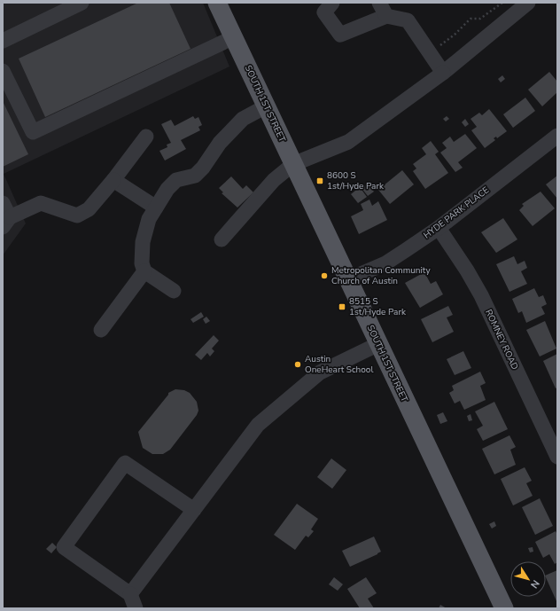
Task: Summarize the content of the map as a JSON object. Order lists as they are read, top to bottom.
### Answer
{
  "streets": {
    "main road": ["SOUTH 1ST STREET"],
    "street": ["HYDE PARK PLACE", "ROMNEY ROAD"]
  },
  "crossings": [
    ["SOUTH 1ST STREET", "HYDE PARK PLACE"],
    ["HYDE PARK PLACE", "ROMNEY ROAD"]
  ],
  "places": {
    "transit": ["8600 S 1st/Hyde Park", "8515 S 1st/Hyde Park"],
    "other": ["Metropolitan Community Church of Austin", "Austin OneHeart School"]
  },
  "north": "bottom right"
}
